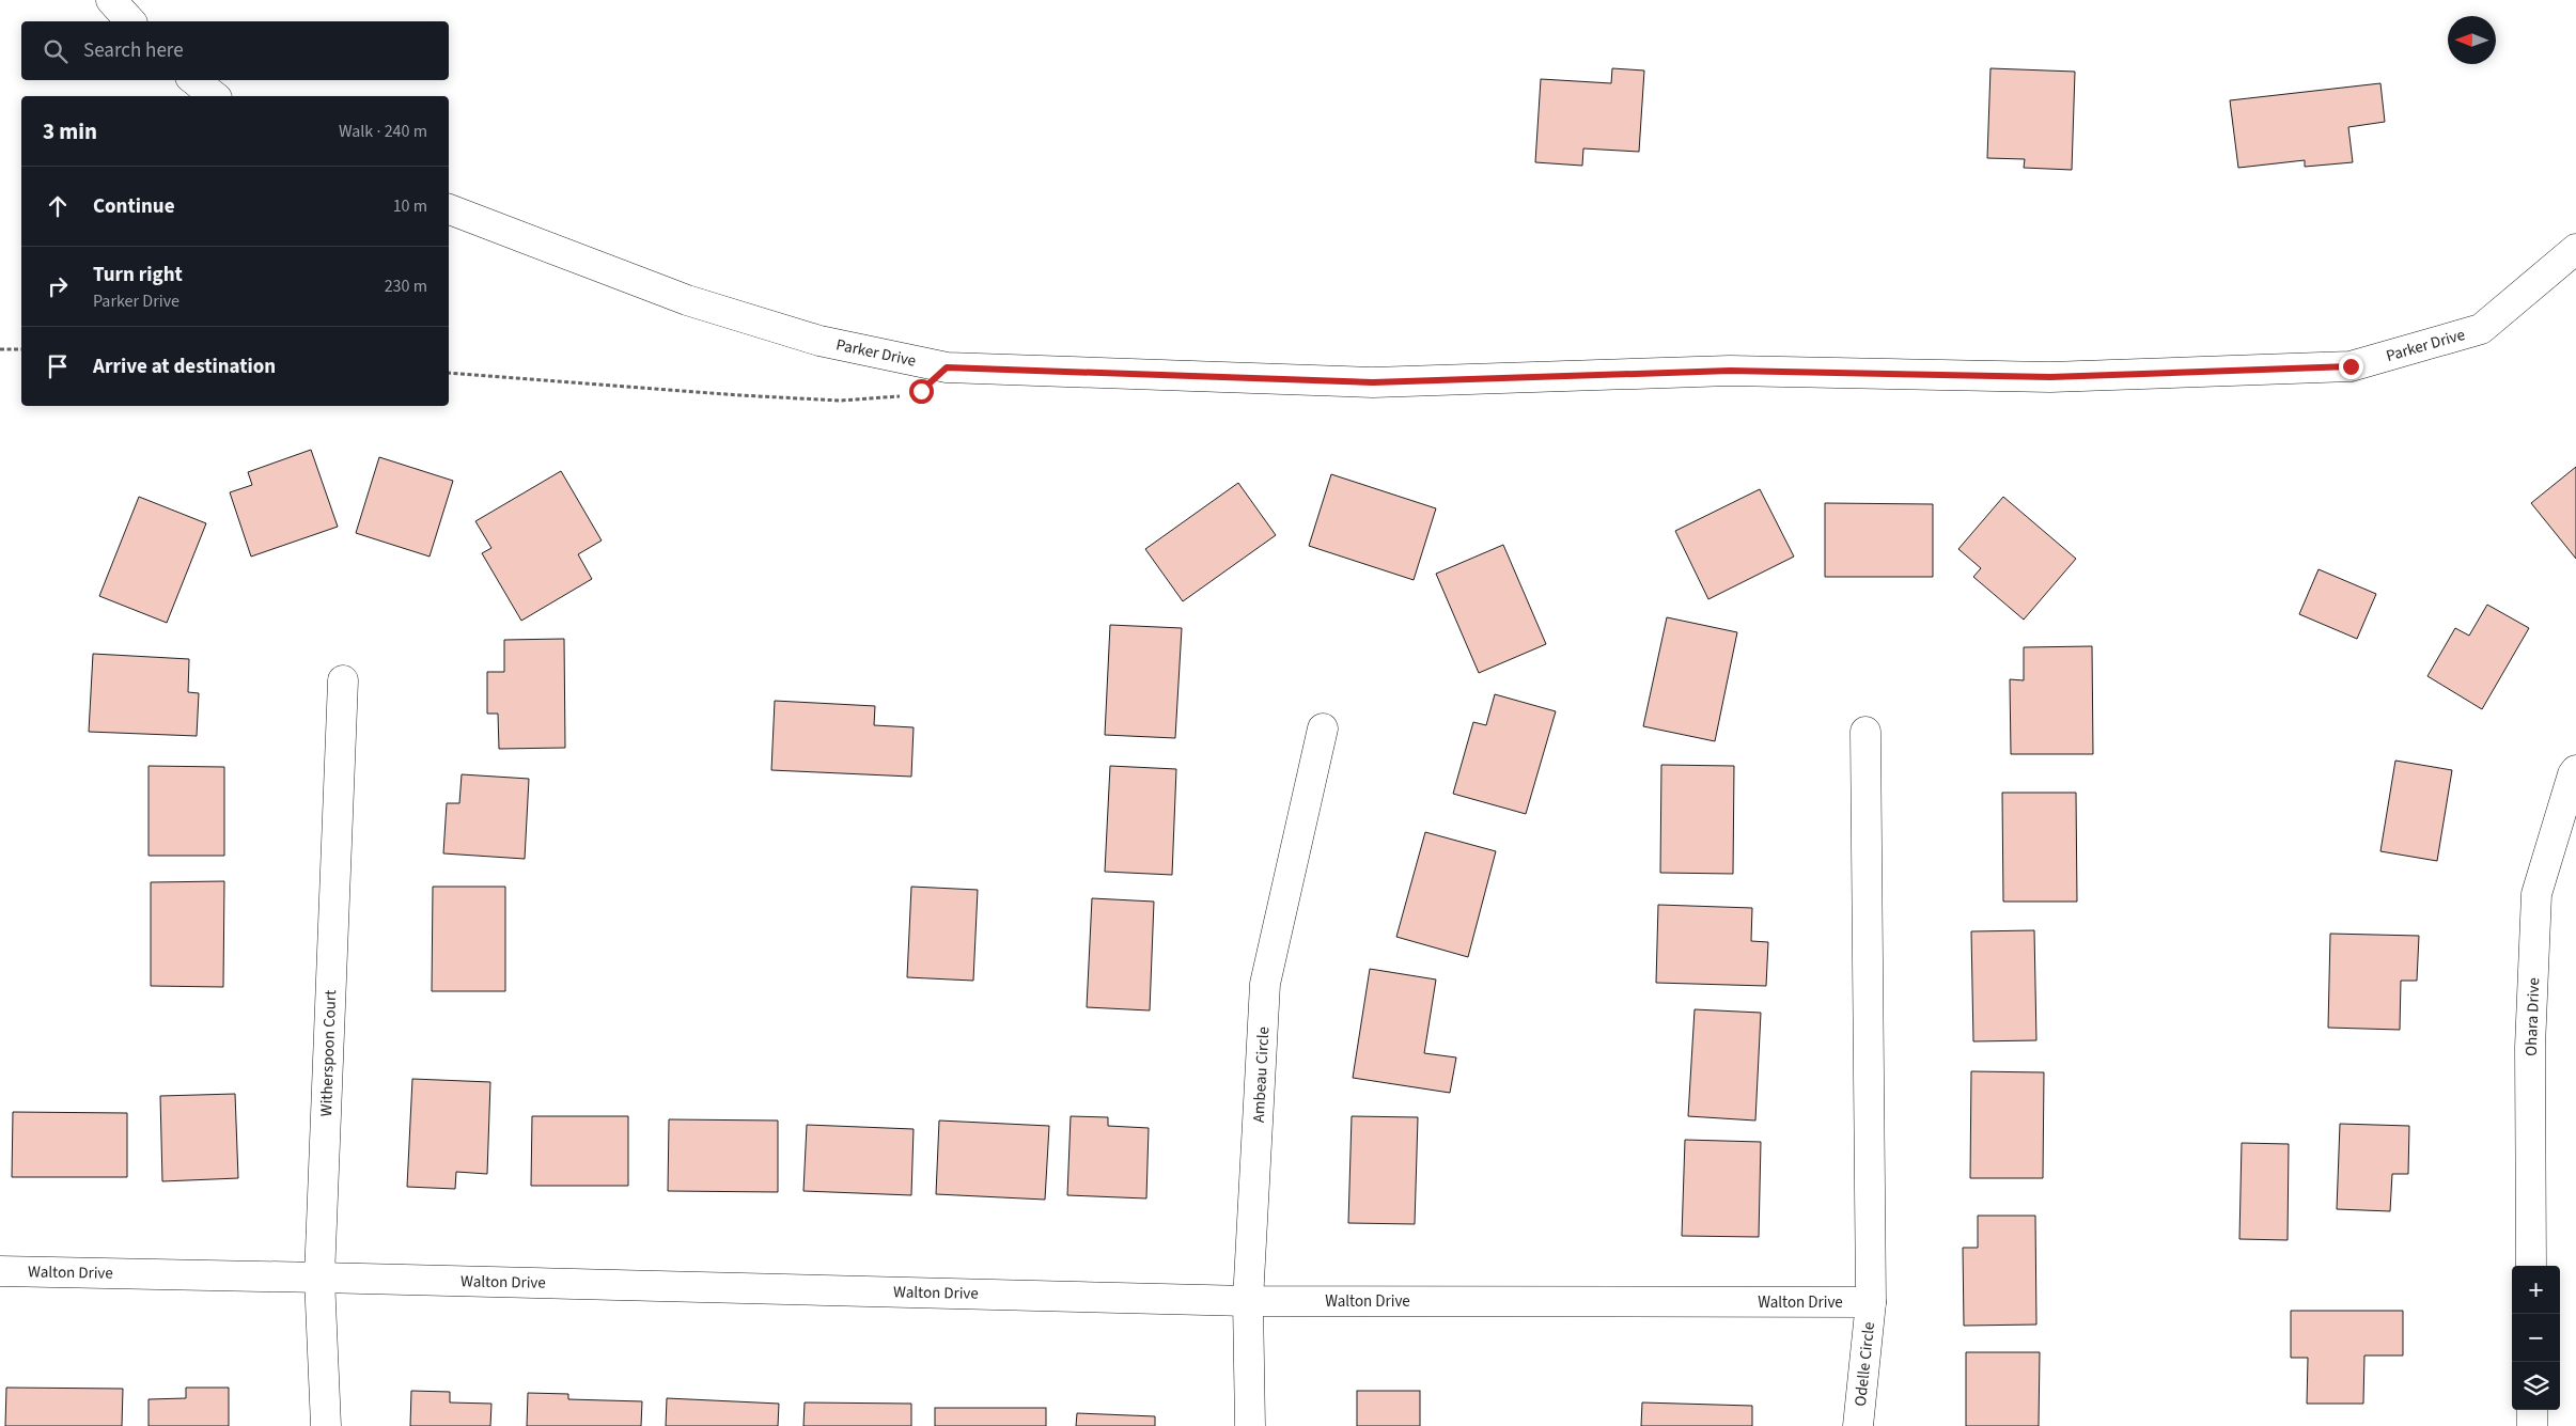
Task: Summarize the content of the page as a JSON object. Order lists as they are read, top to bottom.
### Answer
{
  "streets": {
    "street": [
      "Parker Drive",
      "Ohara Drive",
      "Witherspoon Court",
      "Ambeau Circle",
      "Walton Drive",
      "Odelle Circle"
    ]
  },
  "crossings": [
    ["Witherspoon Court", "Walton Drive"],
    ["Ambeau Circle", "Walton Drive"],
    ["Walton Drive", "Odelle Circle"]
  ],
  "north": "left",
  "page": {
    "search": "Search here",
    "heading": ["3 min", "Walk · 240 m"],
    "list": [
      ["Continue", "10 m"],
      ["Turn right", "Parker Drive", "230 m"],
      "Arrive at destination"
    ],
    "map_buttons": ["+", "−"]
  }
}
